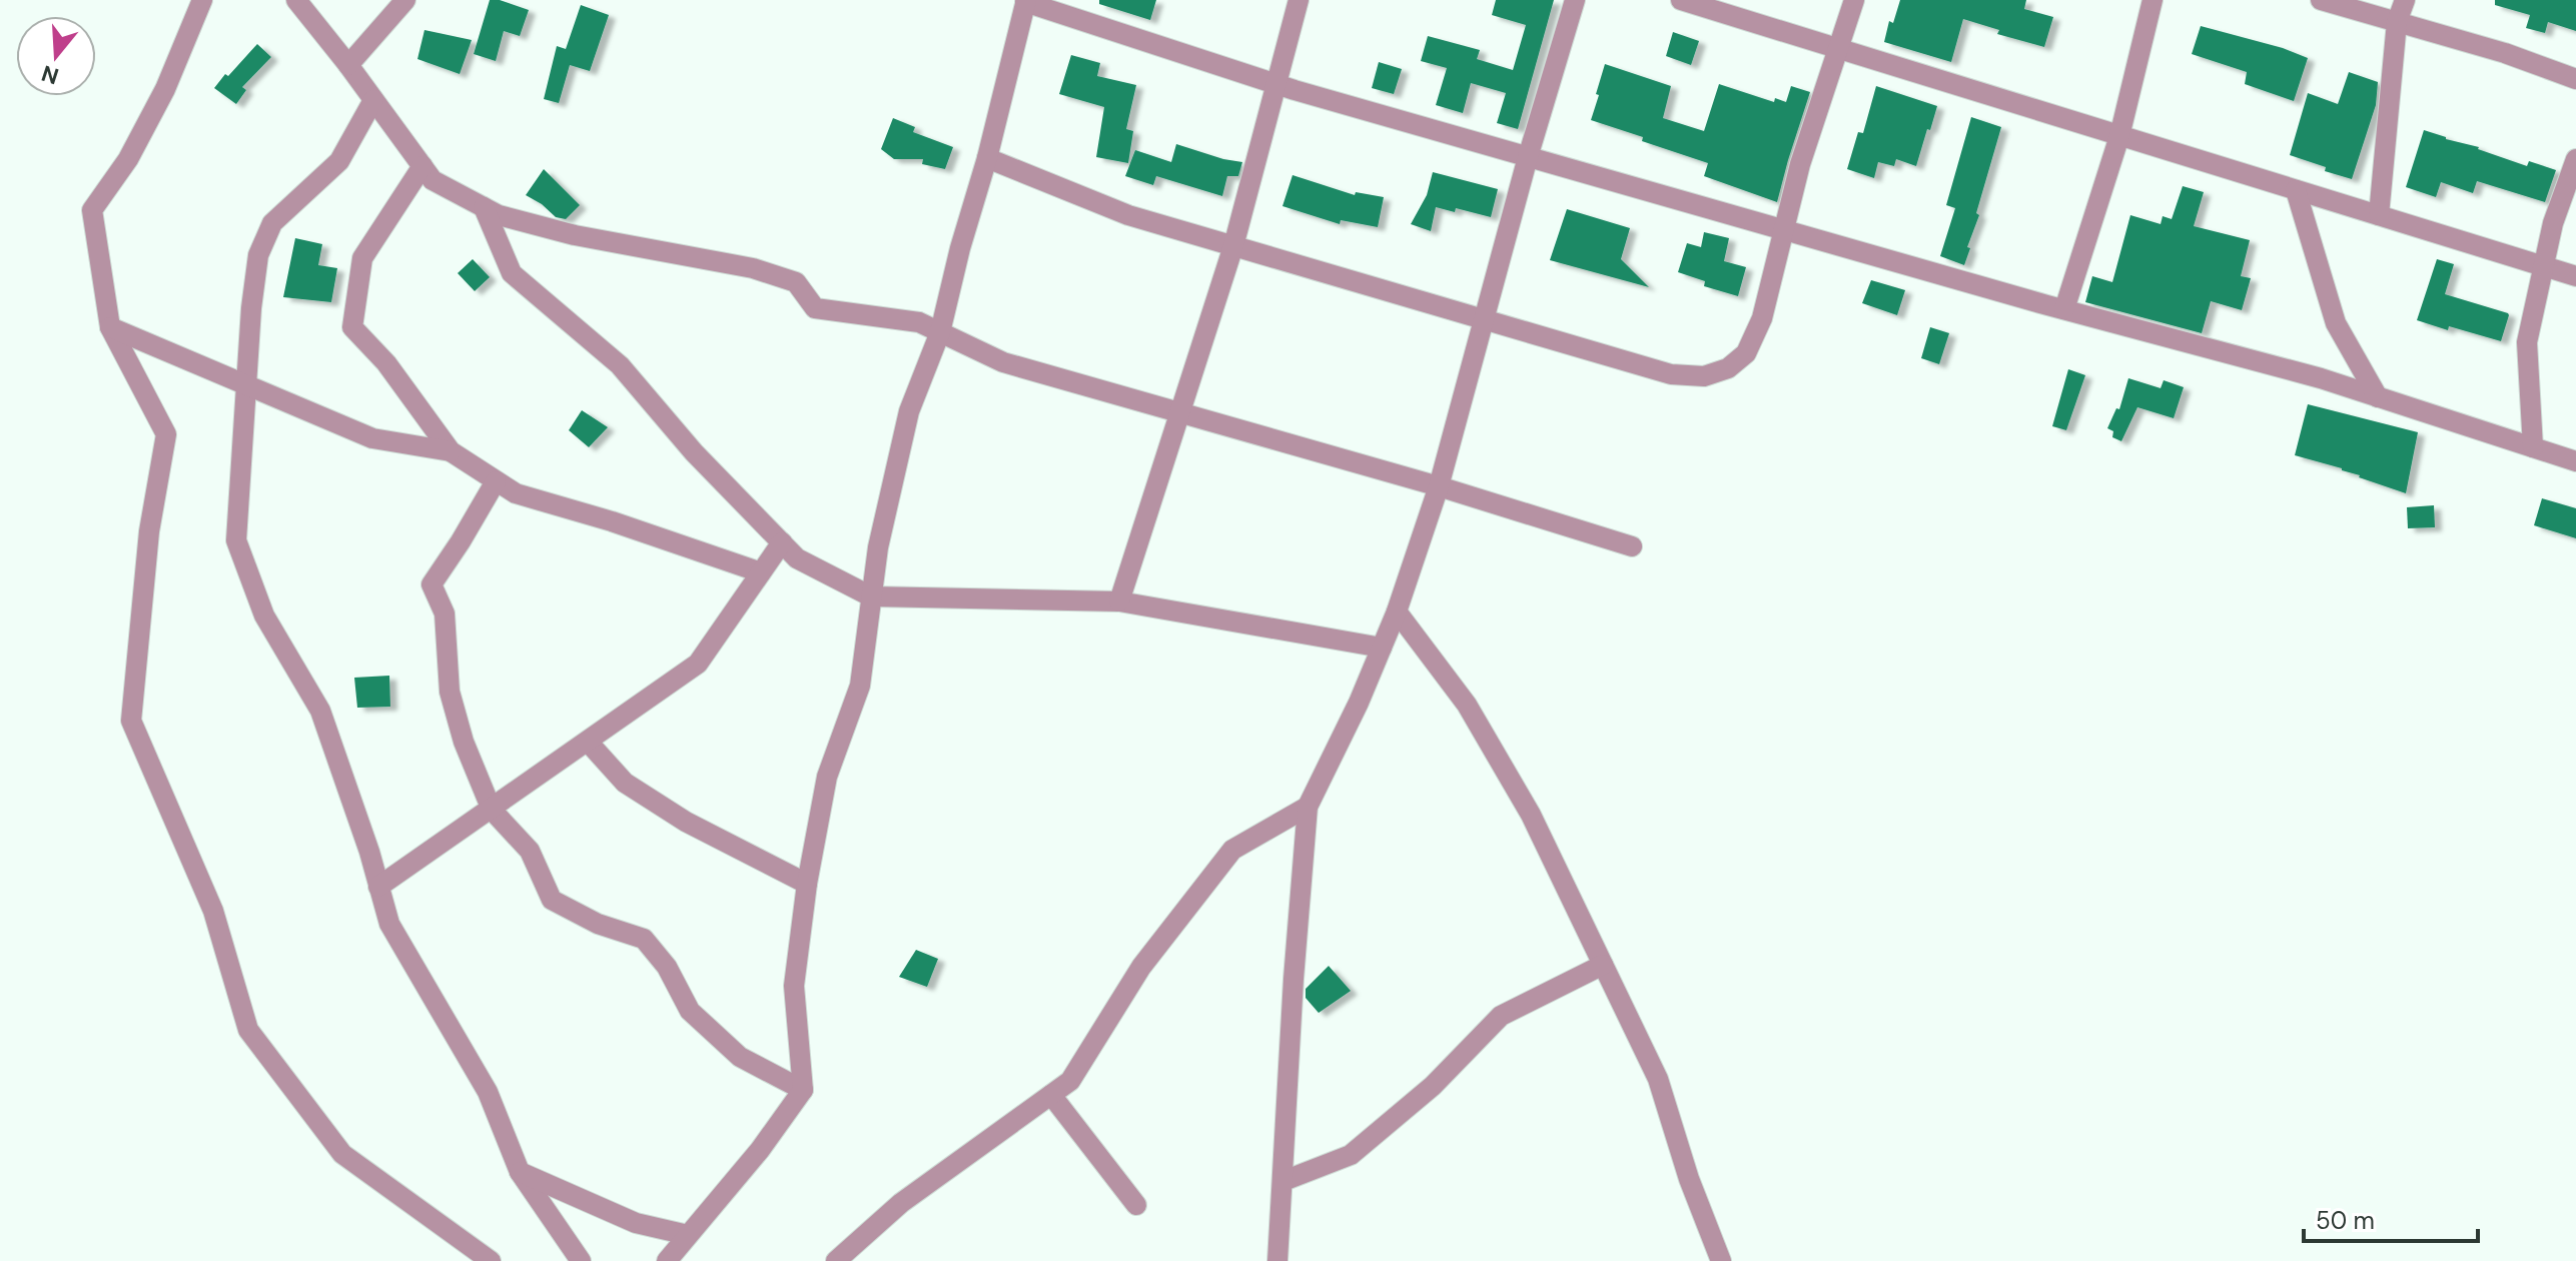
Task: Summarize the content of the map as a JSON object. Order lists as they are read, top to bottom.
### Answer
{
  "scale_bar": "50 m",
  "north": "bottom"
}
